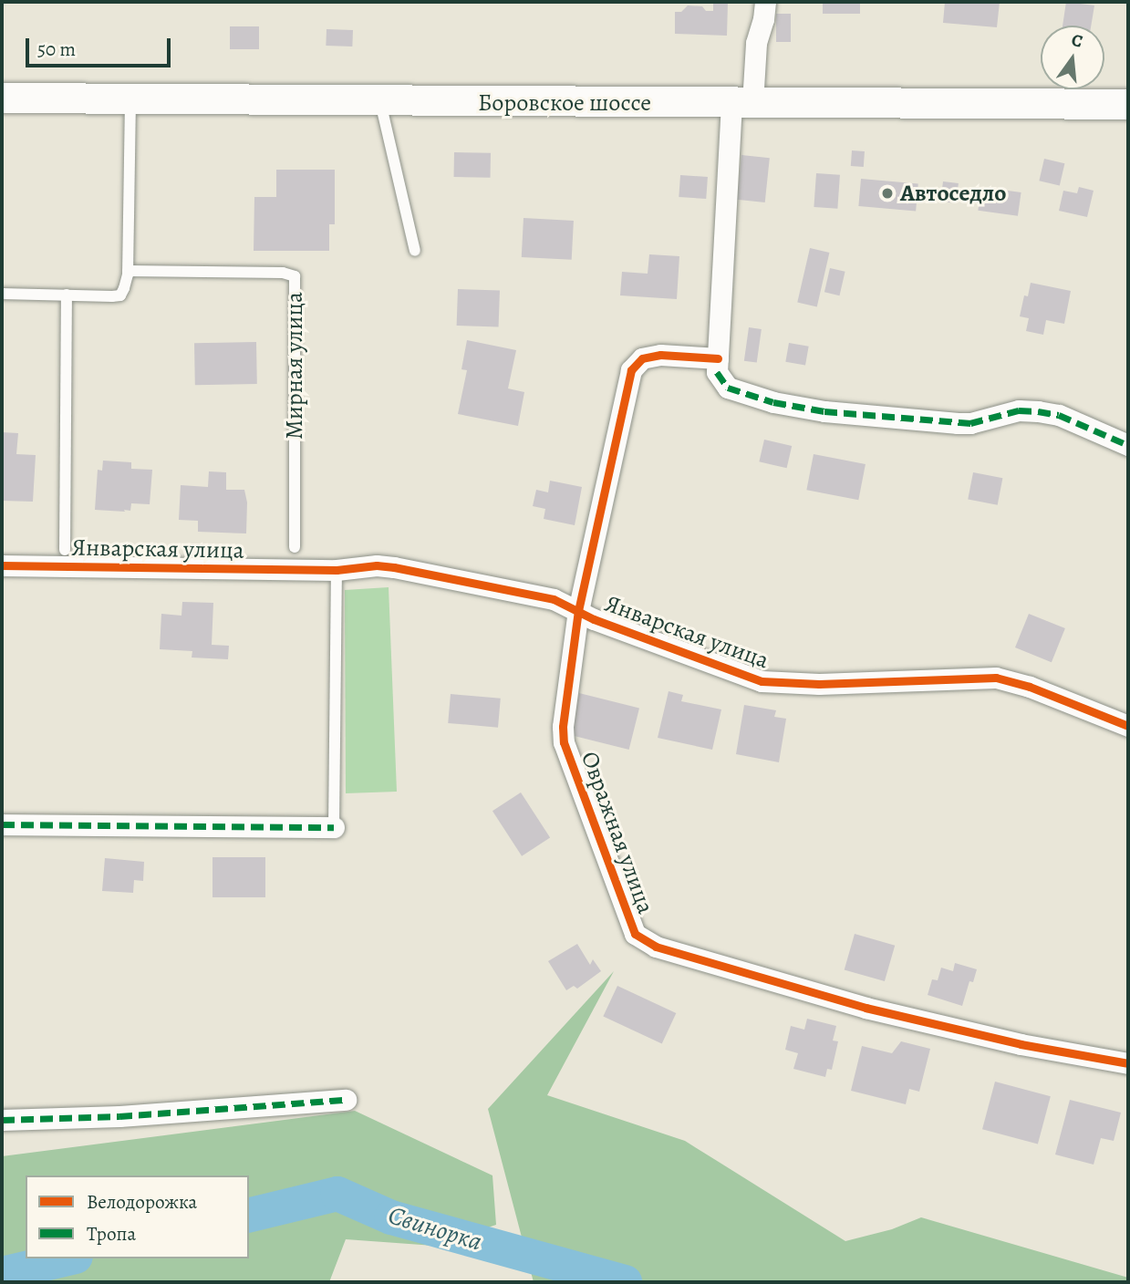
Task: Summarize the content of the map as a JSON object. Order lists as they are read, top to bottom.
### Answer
{
  "streets": {
    "main road": ["Боровское шоссе"],
    "street": ["Январская улица", "Овражная улица"],
    "lane": ["Мирная улица"]
  },
  "crossings": [
    ["Январская улица", "Овражная улица"]
  ],
  "water": ["Свинорка"],
  "places": ["Автоседло"],
  "legend": ["Велодорожка", "Тропа"],
  "scale_bar": "50 m",
  "north": "top"
}
